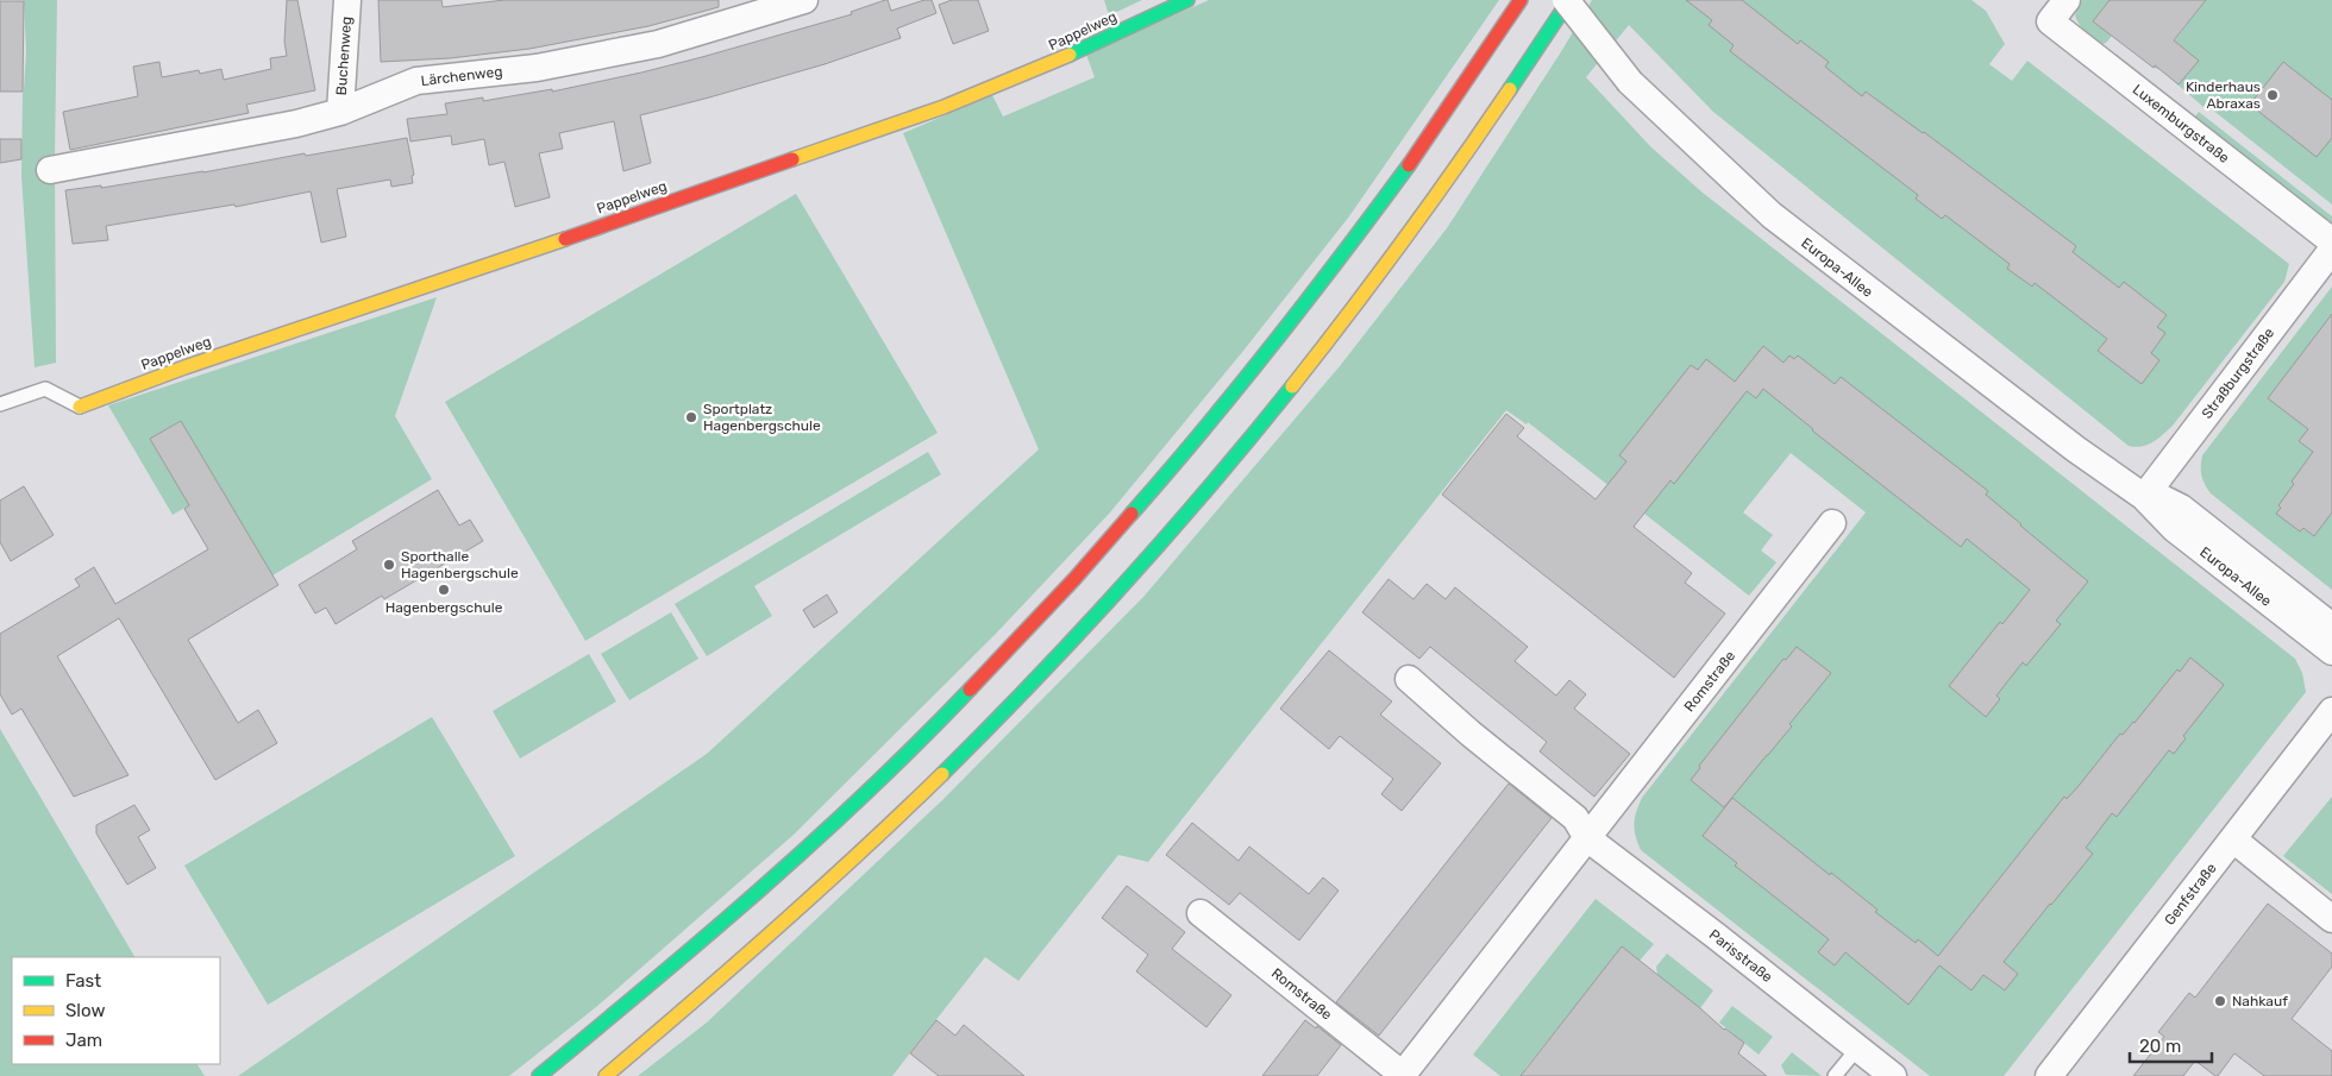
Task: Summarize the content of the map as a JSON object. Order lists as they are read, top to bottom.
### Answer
{
  "streets": {
    "main road": ["Pappelweg"],
    "street": [
      "Buchenweg",
      "Lärchenweg",
      "Luxemburgstraße",
      "Europa-Allee",
      "Straßburgstraße",
      "Romstraße",
      "Genfstraße",
      "Parisstraße"
    ]
  },
  "crossings": [
    ["Buchenweg", "Lärchenweg"],
    ["Europa-Allee", "Straßburgstraße"],
    ["Romstraße", "Parisstraße"]
  ],
  "places": [
    "Kinderhaus Abraxas",
    "Sportplatz Hagenbergschule",
    "Sporthalle Hagenbergschule",
    "Hagenbergschule",
    "Nahkauf"
  ],
  "legend": ["Fast", "Slow", "Jam"],
  "scale_bar": "20 m"
}
